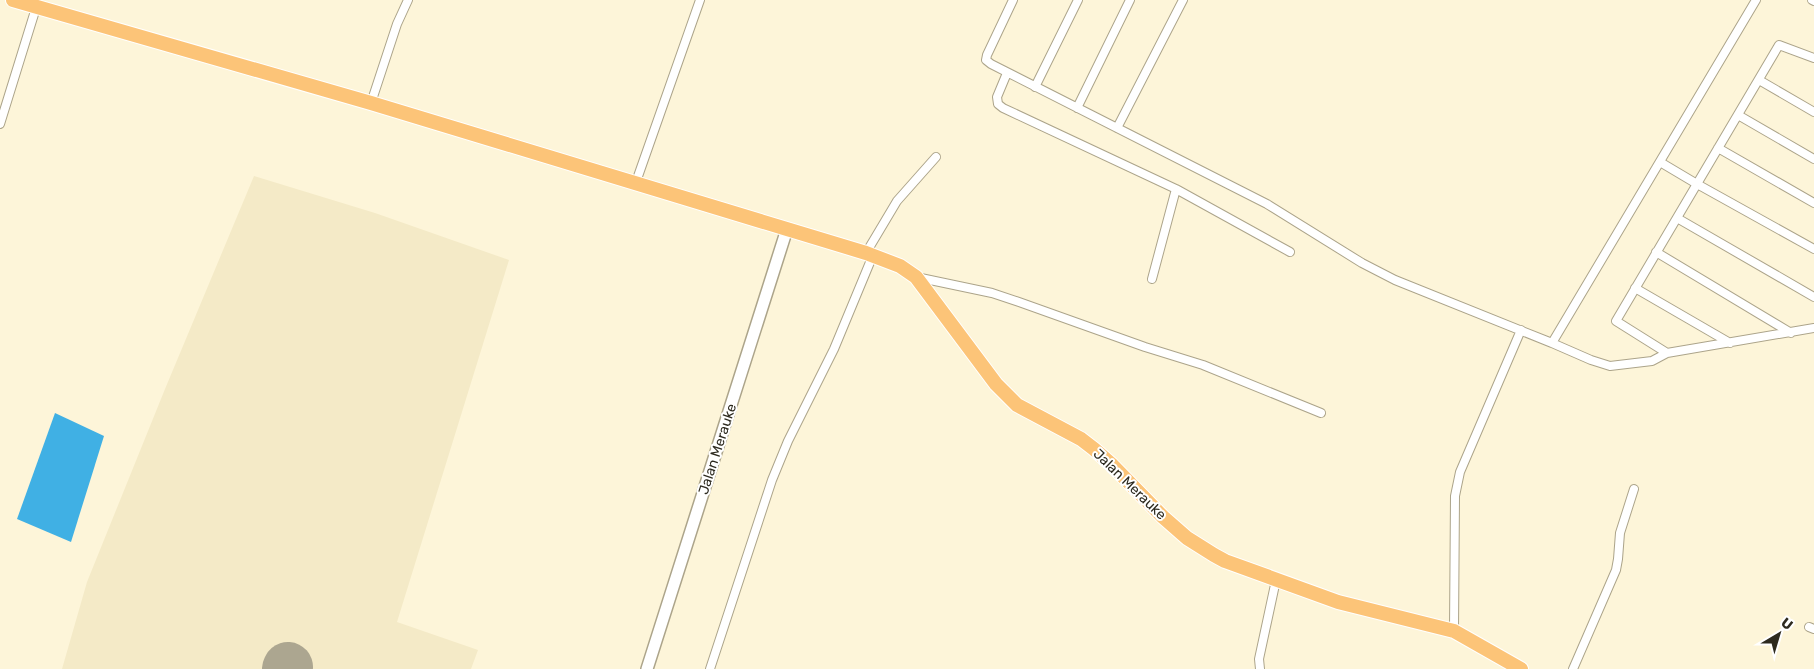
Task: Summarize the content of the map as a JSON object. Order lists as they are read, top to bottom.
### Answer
{
  "streets": {
    "highway": ["Jalan Merauke"]
  },
  "north": "top right"
}
